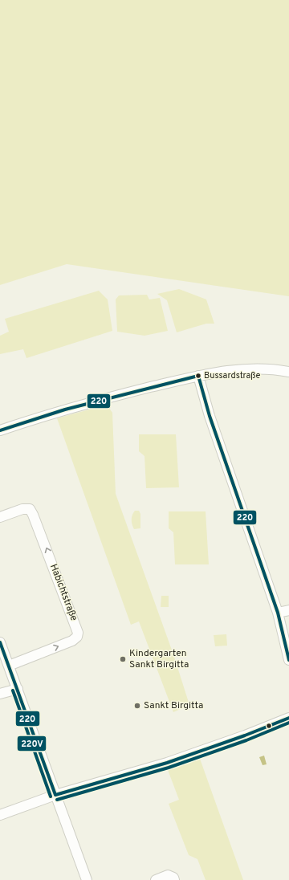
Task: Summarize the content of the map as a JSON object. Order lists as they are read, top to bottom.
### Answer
{
  "streets": {
    "street": ["Habichtstraße"]
  },
  "places": ["Bussardstraße", "Kindergarten Sankt Birgitta", "Sankt Birgitta"],
  "lines": ["transit line 220", "transit line 220V"]
}
